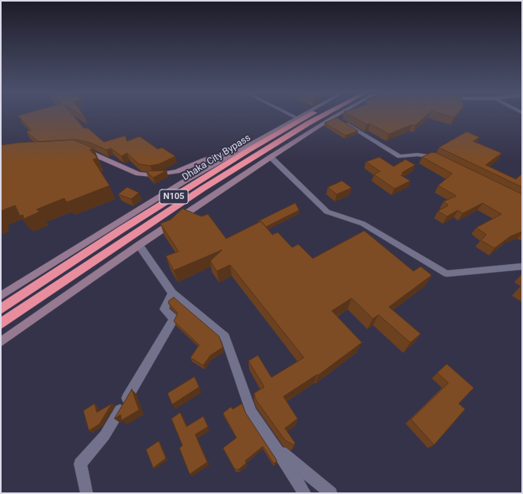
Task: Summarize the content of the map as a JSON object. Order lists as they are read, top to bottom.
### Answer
{
  "streets": {
    "highway": ["Dhaka City Bypass", "N105"]
  }
}
